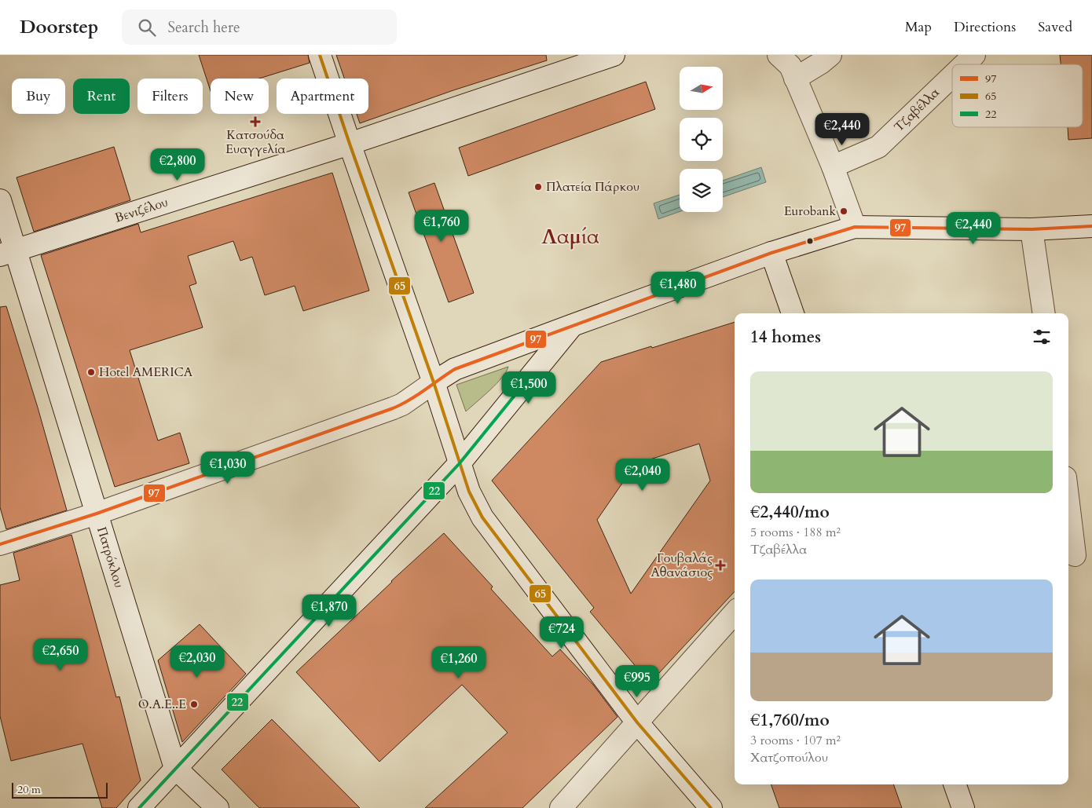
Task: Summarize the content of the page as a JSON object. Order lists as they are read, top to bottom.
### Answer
{
  "streets": {
    "street": ["Τζαβέλλα", "Βενιζέλου", "Πατρόκλου"]
  },
  "crossings": [
    ["Βενιζέλου", "Πατρόκλου"]
  ],
  "districts": ["Λαμία"],
  "places": {
    "health": ["Κατσούδα Ευαγγελία", "Γουβαλάς Αθανάσιος"],
    "other": [
      "Πλατεία Πάρκου",
      "Eurobank",
      "Hotel AMERICA",
      "O.A.E..E"
    ]
  },
  "lines": ["transit line 65", "transit line 97", "transit line 22"],
  "legend": ["97", "65", "22"],
  "scale_bar": "20 m",
  "north": "right",
  "page": {
    "header": "Doorstep",
    "search": "Search here",
    "nav": ["Map", "Directions", "Saved"],
    "chip": [
      "Buy",
      "Rent",
      "Filters",
      "New",
      "Apartment"
    ],
    "price": [
      "€2,440",
      "€2,800",
      "€1,760",
      "€2,440",
      "€1,480",
      "€1,500",
      "€1,030",
      "€2,040",
      "€1,870",
      "€724",
      "€2,650",
      "€2,030",
      "€1,260",
      "€995"
    ],
    "heading": "14 homes",
    "list": [
      {
        "name": "€2,440/mo",
        "note": "5 rooms · 188 m² · Τζαβέλλα"
      },
      {
        "name": "€1,760/mo",
        "note": "3 rooms · 107 m² · Χατζοπούλου"
      }
    ],
    "scale": "20 m"
  }
}
